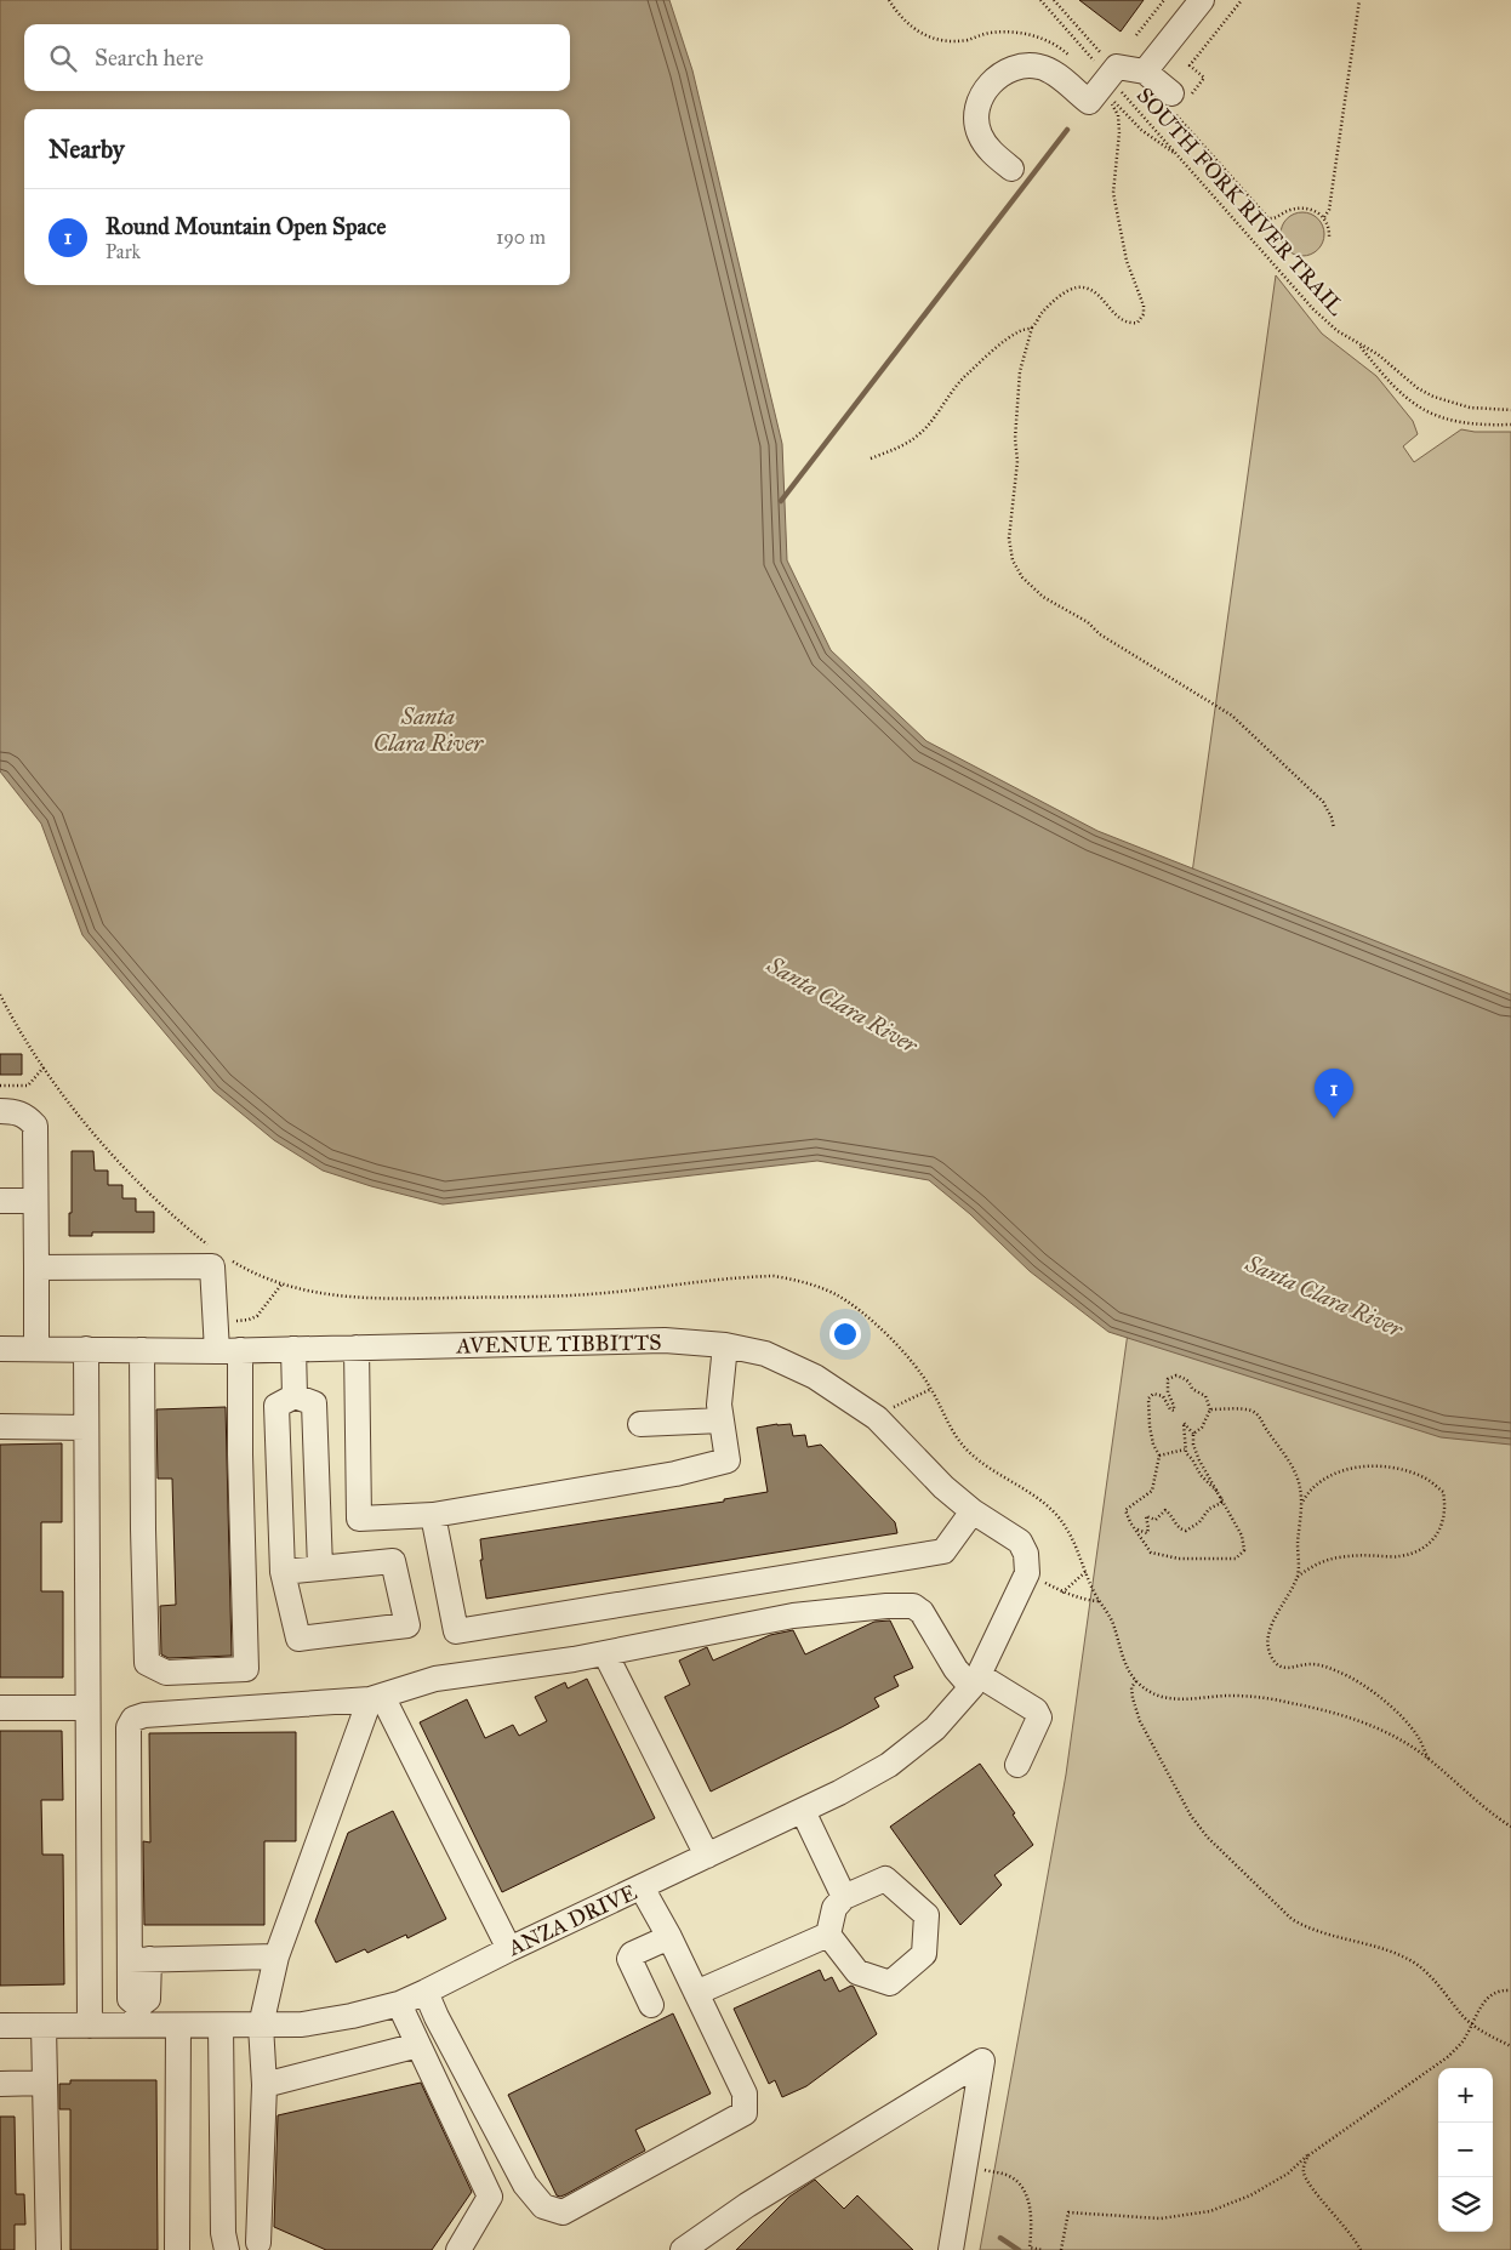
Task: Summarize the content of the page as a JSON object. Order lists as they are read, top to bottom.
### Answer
{
  "streets": {
    "street": ["AVENUE TIBBITTS", "ANZA DRIVE"],
    "path": ["SOUTH FORK RIVER TRAIL"]
  },
  "crossings": [
    ["AVENUE TIBBITTS", "ANZA DRIVE"]
  ],
  "water": ["Santa Clara River"],
  "page": {
    "search": "Search here",
    "heading": "Nearby",
    "list": [
      {
        "mark": "1",
        "name": "Round Mountain Open Space",
        "note": "Park",
        "value": "190 m"
      }
    ],
    "pins": "1",
    "map_buttons": ["+", "−"]
  }
}
